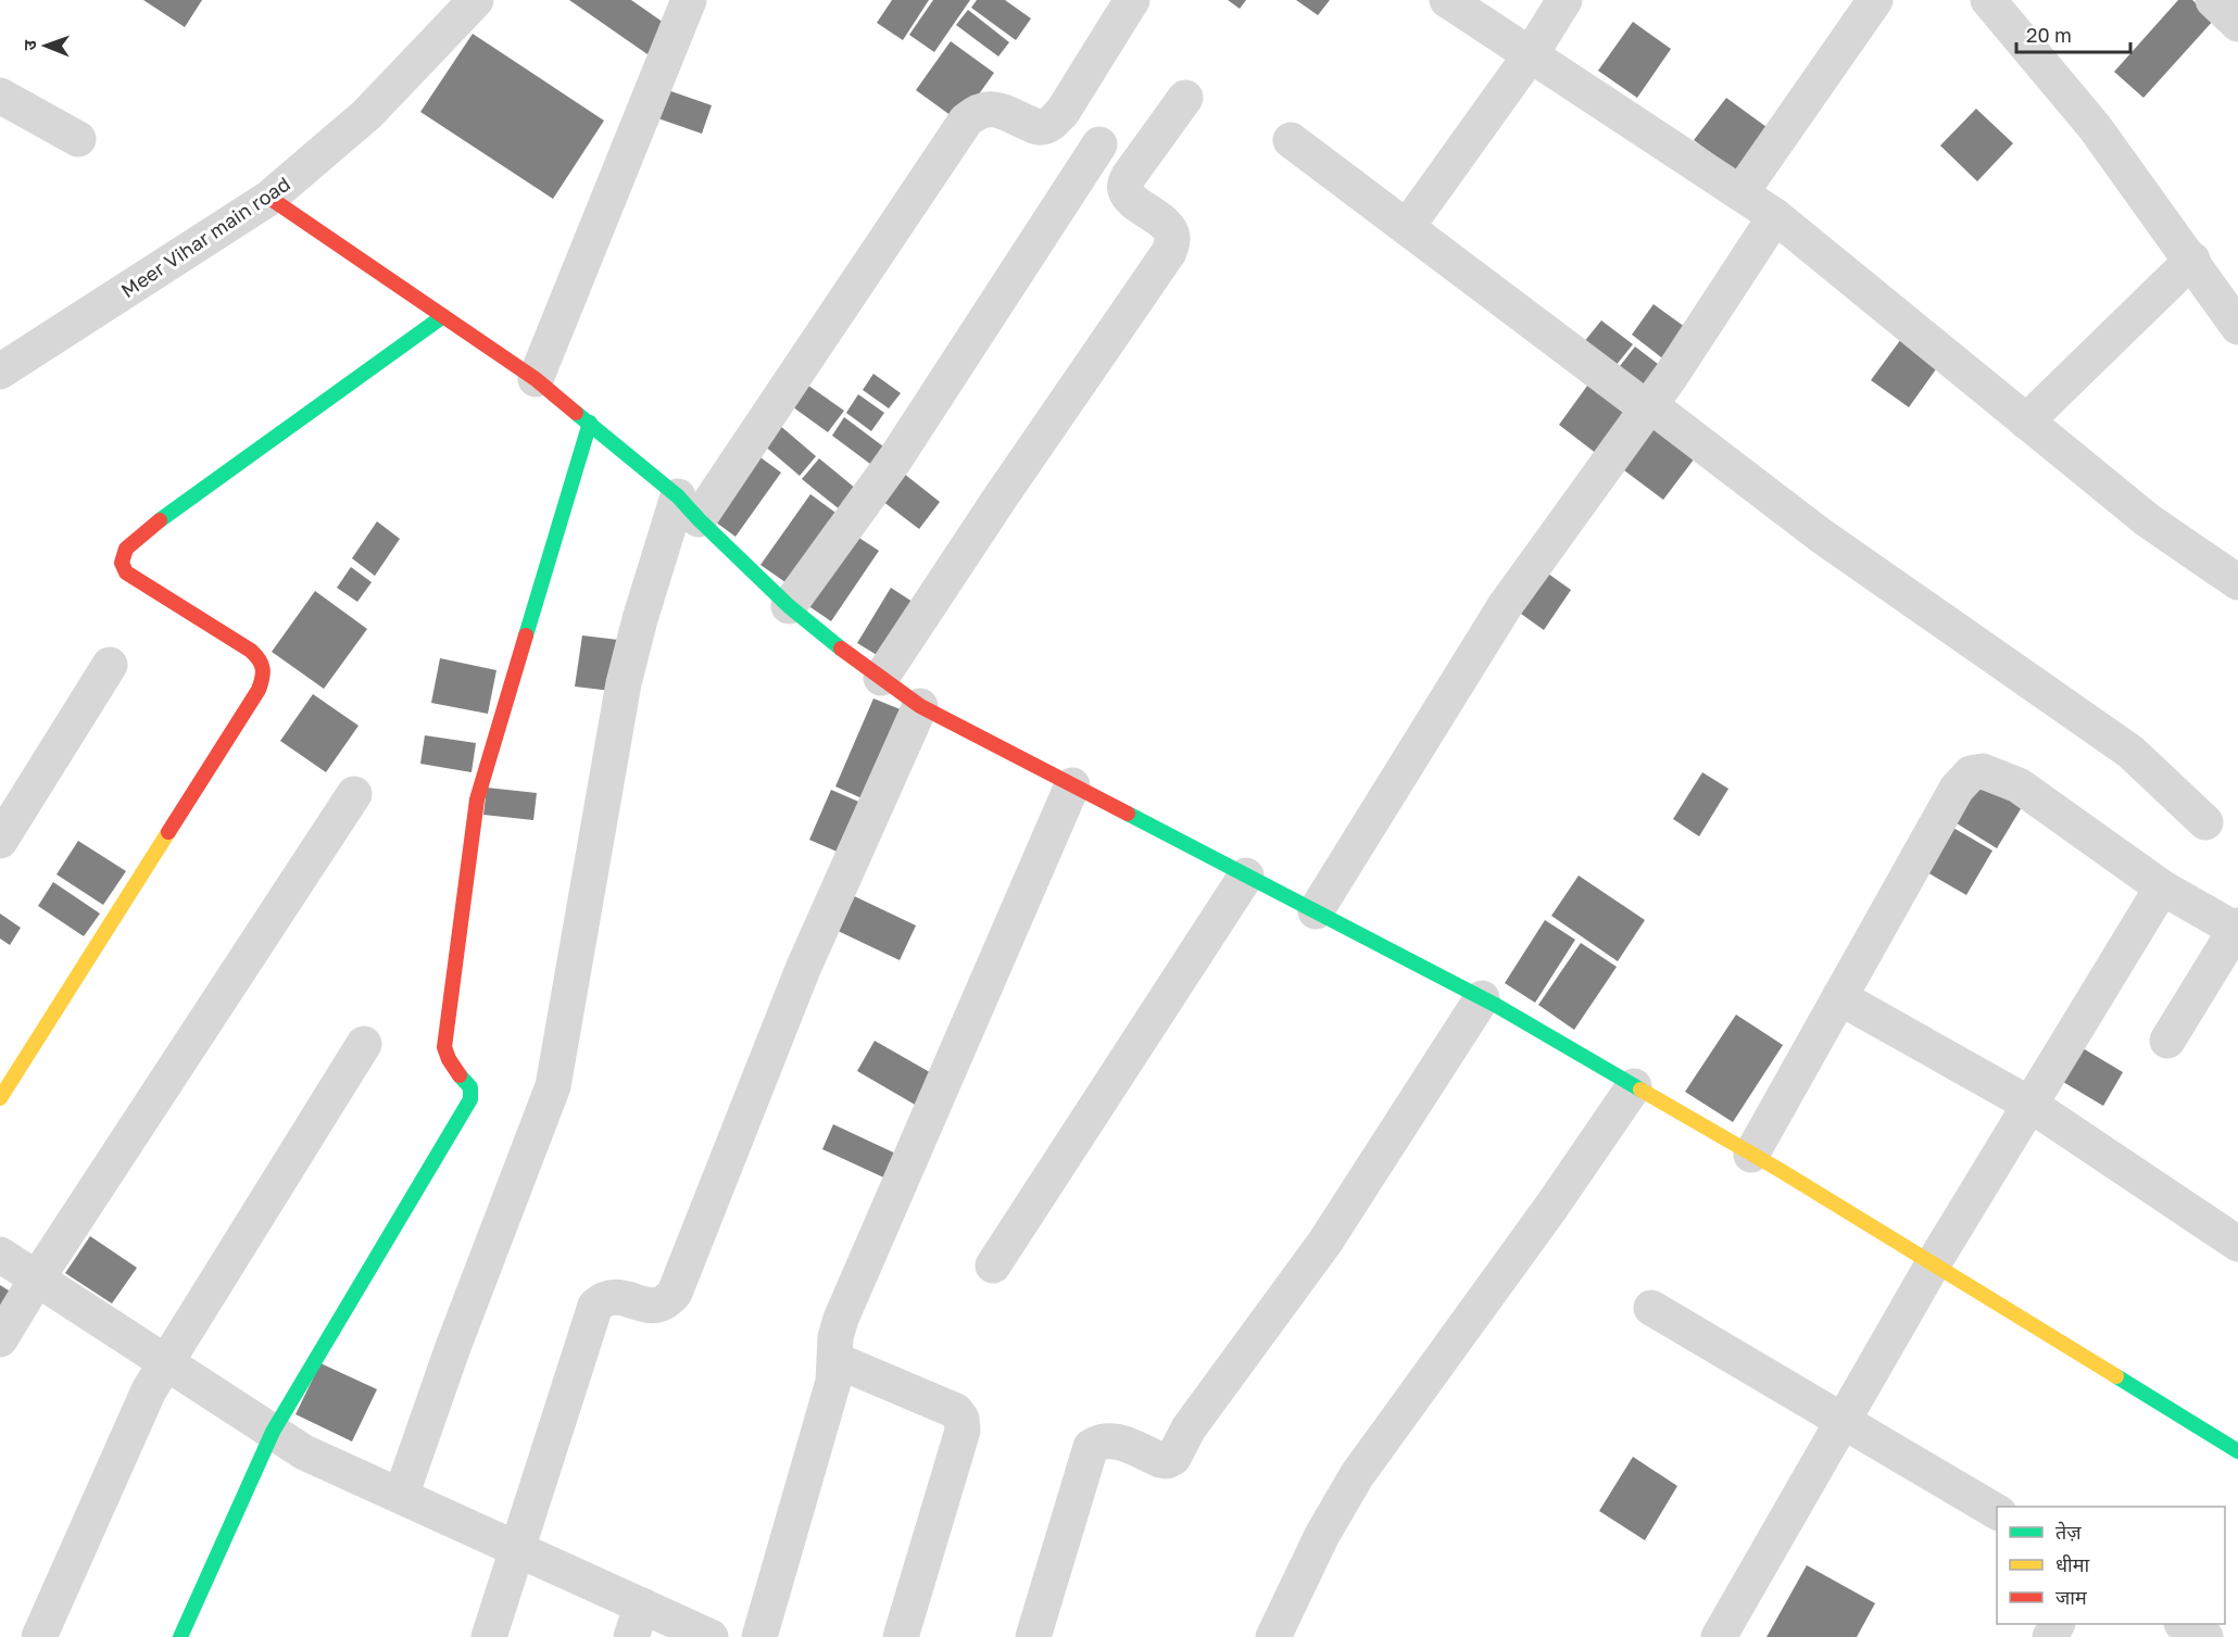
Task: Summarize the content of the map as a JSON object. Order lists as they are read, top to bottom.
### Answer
{
  "streets": {
    "street": ["Meer Vihar main road"]
  },
  "legend": ["तेज़", "धीमा", "जाम"],
  "scale_bar": "20 m",
  "north": "left"
}
